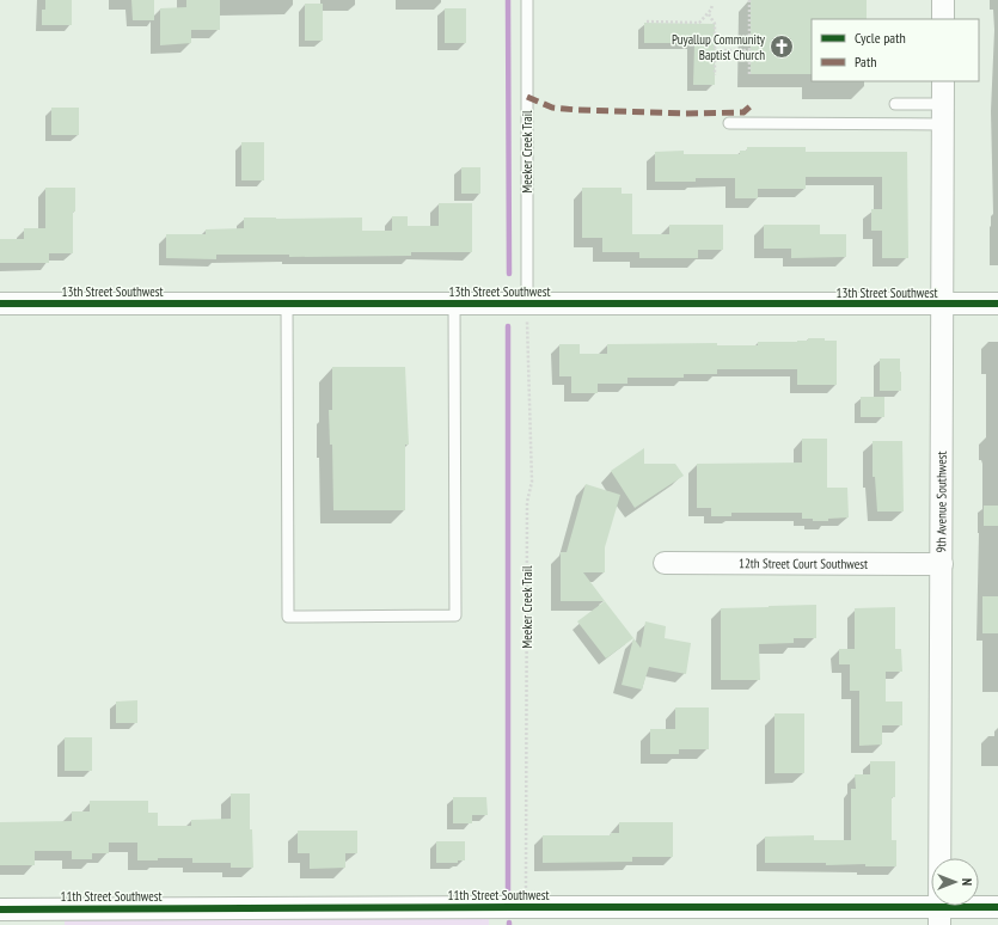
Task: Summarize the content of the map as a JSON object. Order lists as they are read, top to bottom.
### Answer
{
  "streets": {
    "street": [
      "13th Street Southwest",
      "9th Avenue Southwest",
      "12th Street Court Southwest",
      "11th Street Southwest"
    ],
    "lane": ["Meeker Creek Trail"]
  },
  "crossings": [
    ["Meeker Creek Trail", "13th Street Southwest"],
    ["13th Street Southwest", "9th Avenue Southwest"],
    ["9th Avenue Southwest", "12th Street Court Southwest"],
    ["9th Avenue Southwest", "11th Street Southwest"]
  ],
  "places": {
    "church": ["Puyallup Community Baptist Church"]
  },
  "legend": ["Cycle path", "Path"],
  "north": "right"
}
